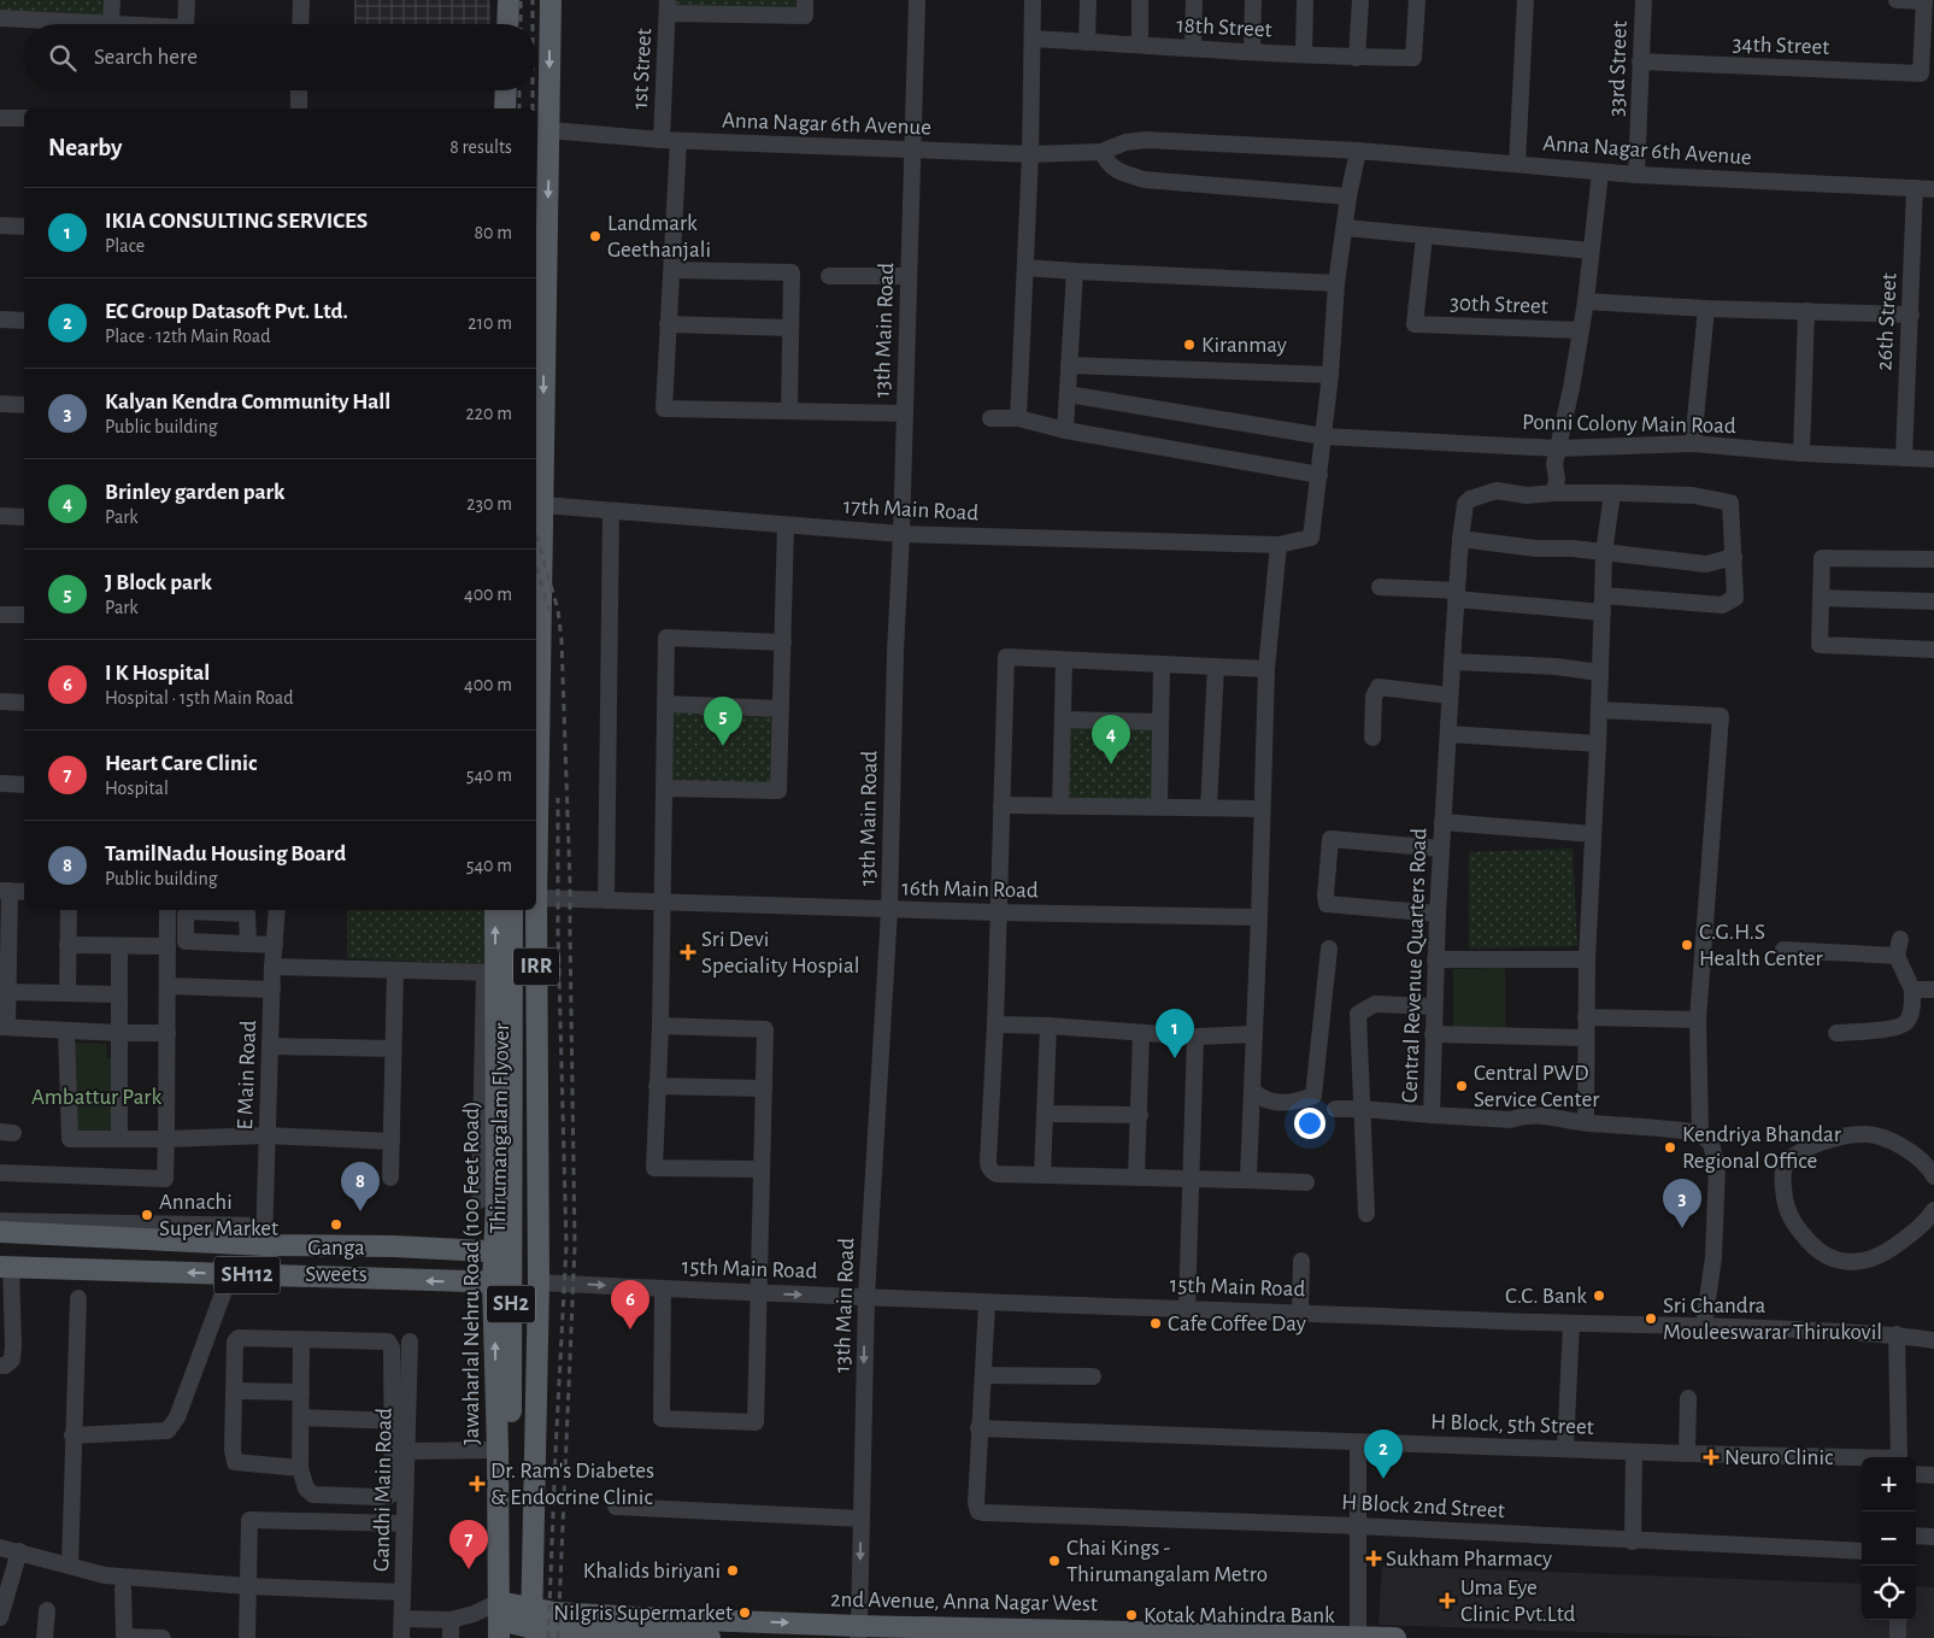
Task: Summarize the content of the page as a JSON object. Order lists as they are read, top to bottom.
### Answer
{
  "streets": {
    "main road": [
      "IRR",
      "Thirumangalam Flyover",
      "Jawaharlal Nehru Road (100 Feet Road)",
      "SH112",
      "SH2",
      "2nd Avenue, Anna Nagar West"
    ],
    "street": [
      "18th Street",
      "34th Street",
      "1st Street",
      "33rd Street",
      "Anna Nagar 6th Avenue",
      "30th Street",
      "26th Street",
      "13th Main Road",
      "Ponni Colony Main Road",
      "17th Main Road",
      "16th Main Road",
      "Central Revenue Quarters Road",
      "E Main Road",
      "15th Main Road",
      "H Block, 5th Street",
      "Gandhi Main Road",
      "H Block 2nd Street"
    ]
  },
  "crossings": [
    ["34th Street", "33rd Street"],
    ["1st Street", "Anna Nagar 6th Avenue"],
    ["33rd Street", "Anna Nagar 6th Avenue"],
    ["Anna Nagar 6th Avenue", "26th Street"],
    ["Anna Nagar 6th Avenue", "13th Main Road"],
    ["26th Street", "Ponni Colony Main Road"],
    ["13th Main Road", "17th Main Road"],
    ["13th Main Road", "16th Main Road"],
    ["13th Main Road", "15th Main Road"],
    ["13th Main Road", "2nd Avenue, Anna Nagar West"],
    ["IRR", "Thirumangalam Flyover"],
    ["IRR", "15th Main Road"],
    ["IRR", "SH112"],
    ["IRR", "2nd Avenue, Anna Nagar West"],
    ["E Main Road", "SH112"],
    ["Thirumangalam Flyover", "Jawaharlal Nehru Road (100 Feet Road)"],
    ["Thirumangalam Flyover", "2nd Avenue, Anna Nagar West"],
    ["15th Main Road", "SH112"],
    ["Jawaharlal Nehru Road (100 Feet Road)", "SH112"],
    ["H Block, 5th Street", "H Block 2nd Street"]
  ],
  "parks": ["Ambattur Park"],
  "places": {
    "other": [
      "Landmark Geethanjali",
      "Kiranmay",
      "C.G.H.S Health Center",
      "Central PWD Service Center",
      "Kendriya Bhandar Regional Office",
      "Annachi Super Market",
      "Ganga Sweets",
      "C.C. Bank",
      "Sri Chandra Mouleeswarar Thirukovil",
      "Cafe Coffee Day",
      "Chai Kings - Thirumangalam Metro",
      "Khalids biriyani",
      "Nilgris Supermarket",
      "Kotak Mahindra Bank"
    ],
    "health": [
      "Sri Devi Speciality Hospial",
      "Neuro Clinic",
      "Dr. Ram's Diabetes & Endocrine Clinic",
      "Sukham Pharmacy",
      "Uma Eye Clinic Pvt.Ltd"
    ]
  },
  "page": {
    "search": "Search here",
    "heading": ["Nearby", "8 results"],
    "list": [
      {
        "mark": "1",
        "name": "IKIA CONSULTING SERVICES",
        "note": "Place",
        "value": "80 m"
      },
      {
        "mark": "2",
        "name": "EC Group Datasoft Pvt. Ltd.",
        "note": "Place · 12th Main Road",
        "value": "210 m"
      },
      {
        "mark": "3",
        "name": "Kalyan Kendra Community Hall",
        "note": "Public building",
        "value": "220 m"
      },
      {
        "mark": "4",
        "name": "Brinley garden park",
        "note": "Park",
        "value": "230 m"
      },
      {
        "mark": "5",
        "name": "J Block park",
        "note": "Park",
        "value": "400 m"
      },
      {
        "mark": "6",
        "name": "I K Hospital",
        "note": "Hospital · 15th Main Road",
        "value": "400 m"
      },
      {
        "mark": "7",
        "name": "Heart Care Clinic",
        "note": "Hospital",
        "value": "540 m"
      },
      {
        "mark": "8",
        "name": "TamilNadu Housing Board",
        "note": "Public building",
        "value": "540 m"
      }
    ],
    "pins": [
      "5",
      "4",
      "1",
      "8",
      "3",
      "6",
      "2",
      "7"
    ],
    "map_buttons": ["+", "−"]
  }
}
